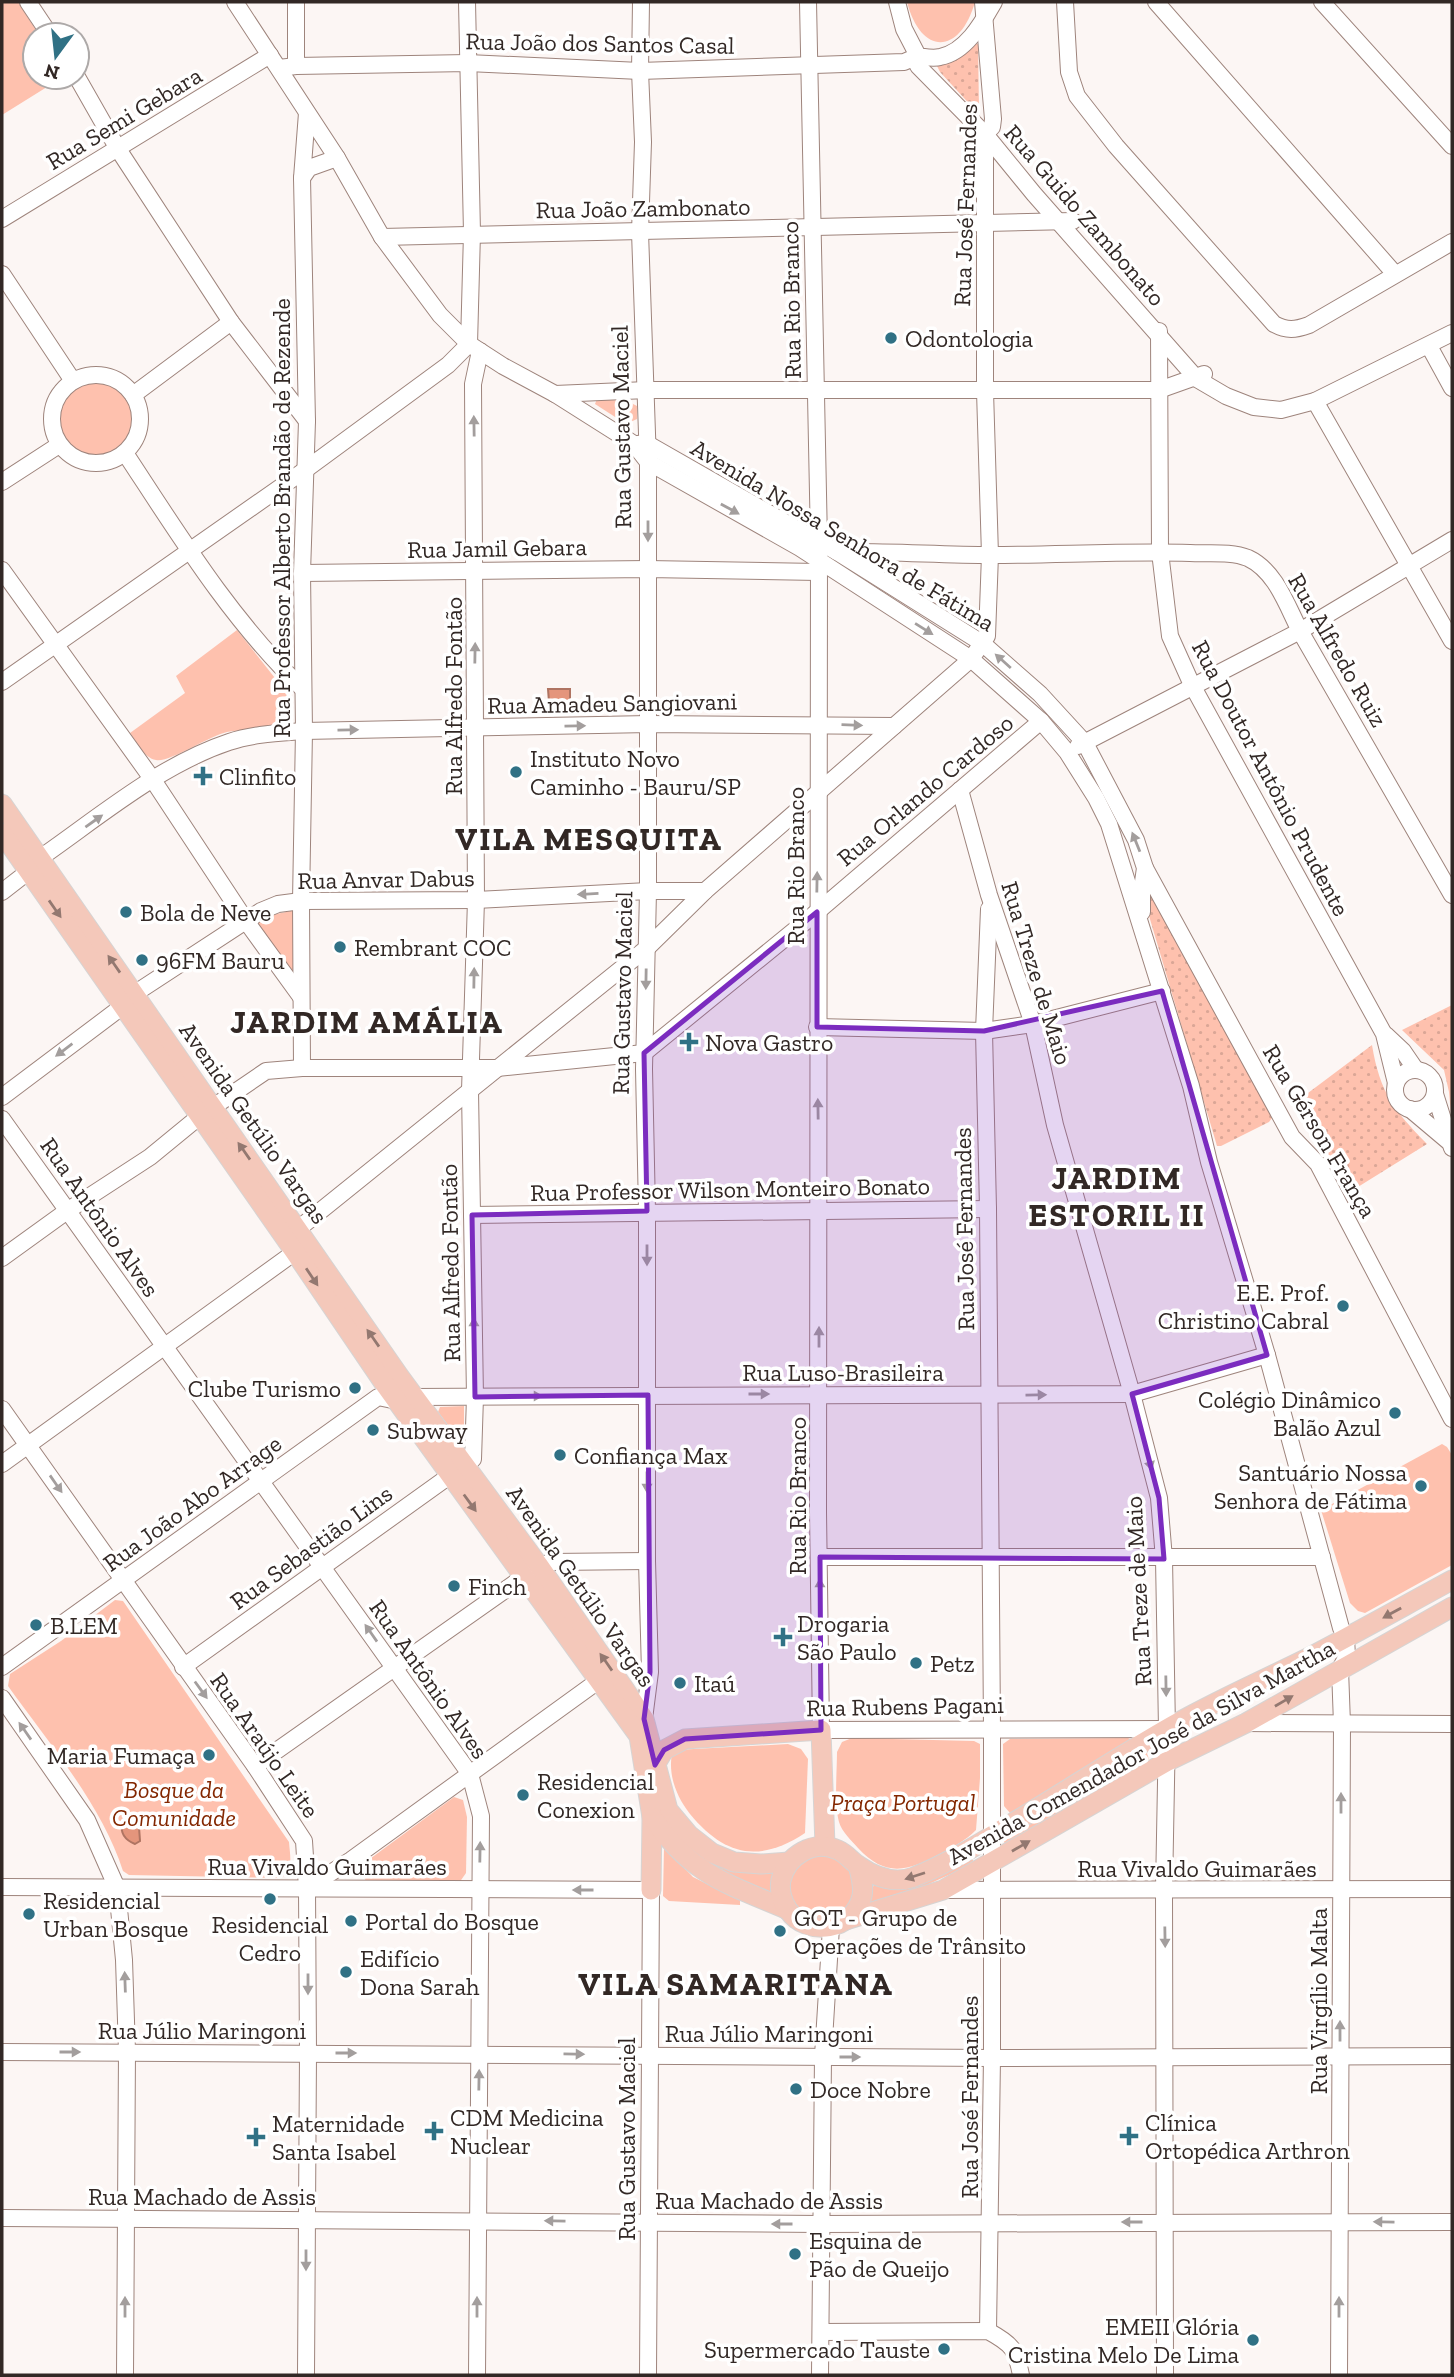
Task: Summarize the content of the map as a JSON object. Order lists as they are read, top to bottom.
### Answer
{
  "streets": {
    "main road": [
      "Rua Gustavo Maciel",
      "Avenida Getúlio Vargas",
      "Rua Rubens Pagani",
      "Avenida Comendador José da Silva Martha"
    ],
    "street": [
      "Rua João dos Santos Casal",
      "Rua Semi Gebara",
      "Rua José Fernandes",
      "Rua João Zambonato",
      "Rua Guido Zambonato",
      "Rua Rio Branco",
      "Rua Professor Alberto Brandão de Rezende",
      "Avenida Nossa Senhora de Fátima",
      "Rua Jamil Gebara",
      "Rua Alfredo Ruiz",
      "Rua Alfredo Fontão",
      "Rua Amadeu Sangiovani",
      "Rua Doutor Antônio Prudente",
      "Rua Orlando Cardoso",
      "Rua Anvar Dabus",
      "Rua Treze de Maio",
      "Rua Gérson França",
      "Rua Professor Wilson Monteiro Bonato",
      "Rua Antônio Alves",
      "Rua Luso-Brasileira",
      "Rua João Abo Arrage",
      "Rua Sebastião Lins",
      "Rua Araújo Leite",
      "Rua Vivaldo Guimarães",
      "Rua Virgílio Malta",
      "Rua Júlio Maringoni",
      "Rua Machado de Assis"
    ]
  },
  "crossings": [
    ["Rua João dos Santos Casal", "Rua Semi Gebara"],
    ["Rua João dos Santos Casal", "Rua Guido Zambonato"],
    ["Rua João dos Santos Casal", "Rua Rio Branco"],
    ["Rua João dos Santos Casal", "Rua Gustavo Maciel"],
    ["Rua João dos Santos Casal", "Avenida Nossa Senhora de Fátima"],
    ["Rua João dos Santos Casal", "Rua Alfredo Fontão"],
    ["Rua Semi Gebara", "Avenida Nossa Senhora de Fátima"],
    ["Rua José Fernandes", "Rua João Zambonato"],
    ["Rua José Fernandes", "Rua Guido Zambonato"],
    ["Rua José Fernandes", "Avenida Nossa Senhora de Fátima"],
    ["Rua José Fernandes", "Rua Alfredo Ruiz"],
    ["Rua José Fernandes", "Rua Treze de Maio"],
    ["Rua José Fernandes", "Rua Professor Wilson Monteiro Bonato"],
    ["Rua José Fernandes", "Rua Luso-Brasileira"],
    ["Rua José Fernandes", "Rua Rubens Pagani"],
    ["Rua José Fernandes", "Avenida Comendador José da Silva Martha"],
    ["Rua José Fernandes", "Rua Vivaldo Guimarães"],
    ["Rua José Fernandes", "Rua Júlio Maringoni"],
    ["Rua José Fernandes", "Rua Machado de Assis"],
    ["Rua João Zambonato", "Rua Guido Zambonato"],
    ["Rua João Zambonato", "Rua Rio Branco"],
    ["Rua João Zambonato", "Rua Gustavo Maciel"],
    ["Rua João Zambonato", "Avenida Nossa Senhora de Fátima"],
    ["Rua João Zambonato", "Rua Alfredo Fontão"],
    ["Rua Guido Zambonato", "Rua Doutor Antônio Prudente"],
    ["Rua Rio Branco", "Avenida Nossa Senhora de Fátima"],
    ["Rua Rio Branco", "Rua Jamil Gebara"],
    ["Rua Rio Branco", "Rua Amadeu Sangiovani"],
    ["Rua Rio Branco", "Rua Orlando Cardoso"],
    ["Rua Rio Branco", "Rua Professor Wilson Monteiro Bonato"],
    ["Rua Rio Branco", "Rua Luso-Brasileira"],
    ["Rua Rio Branco", "Rua Rubens Pagani"],
    ["Rua Gustavo Maciel", "Avenida Nossa Senhora de Fátima"],
    ["Rua Gustavo Maciel", "Rua Jamil Gebara"],
    ["Rua Gustavo Maciel", "Rua Amadeu Sangiovani"],
    ["Rua Gustavo Maciel", "Rua Orlando Cardoso"],
    ["Rua Gustavo Maciel", "Rua Anvar Dabus"],
    ["Rua Gustavo Maciel", "Avenida Getúlio Vargas"],
    ["Rua Gustavo Maciel", "Rua Professor Wilson Monteiro Bonato"],
    ["Rua Gustavo Maciel", "Rua Luso-Brasileira"],
    ["Rua Gustavo Maciel", "Rua Vivaldo Guimarães"],
    ["Rua Gustavo Maciel", "Rua Júlio Maringoni"],
    ["Rua Gustavo Maciel", "Rua Machado de Assis"],
    ["Rua Professor Alberto Brandão de Rezende", "Avenida Nossa Senhora de Fátima"],
    ["Rua Professor Alberto Brandão de Rezende", "Rua Jamil Gebara"],
    ["Rua Professor Alberto Brandão de Rezende", "Rua Amadeu Sangiovani"],
    ["Rua Professor Alberto Brandão de Rezende", "Rua Anvar Dabus"],
    ["Avenida Nossa Senhora de Fátima", "Rua Jamil Gebara"],
    ["Avenida Nossa Senhora de Fátima", "Rua Alfredo Fontão"],
    ["Avenida Nossa Senhora de Fátima", "Rua Orlando Cardoso"],
    ["Avenida Nossa Senhora de Fátima", "Rua Gérson França"],
    ["Avenida Nossa Senhora de Fátima", "Rua Luso-Brasileira"],
    ["Avenida Nossa Senhora de Fátima", "Avenida Comendador José da Silva Martha"],
    ["Avenida Nossa Senhora de Fátima", "Rua Virgílio Malta"],
    ["Rua Jamil Gebara", "Rua Alfredo Fontão"],
    ["Rua Alfredo Ruiz", "Rua Doutor Antônio Prudente"],
    ["Rua Alfredo Fontão", "Rua Amadeu Sangiovani"],
    ["Rua Alfredo Fontão", "Rua Anvar Dabus"],
    ["Rua Alfredo Fontão", "Avenida Getúlio Vargas"],
    ["Rua Alfredo Fontão", "Rua Professor Wilson Monteiro Bonato"],
    ["Rua Alfredo Fontão", "Rua Luso-Brasileira"],
    ["Rua Alfredo Fontão", "Rua Sebastião Lins"],
    ["Rua Amadeu Sangiovani", "Avenida Getúlio Vargas"],
    ["Rua Orlando Cardoso", "Rua Treze de Maio"],
    ["Rua Anvar Dabus", "Avenida Getúlio Vargas"],
    ["Rua Treze de Maio", "Rua Luso-Brasileira"],
    ["Rua Treze de Maio", "Rua Rubens Pagani"],
    ["Rua Treze de Maio", "Avenida Comendador José da Silva Martha"],
    ["Rua Treze de Maio", "Rua Vivaldo Guimarães"],
    ["Rua Treze de Maio", "Rua Júlio Maringoni"],
    ["Rua Treze de Maio", "Rua Machado de Assis"],
    ["Avenida Getúlio Vargas", "Rua Luso-Brasileira"],
    ["Avenida Getúlio Vargas", "Rua João Abo Arrage"],
    ["Avenida Getúlio Vargas", "Rua Sebastião Lins"],
    ["Rua Antônio Alves", "Rua João Abo Arrage"],
    ["Rua Antônio Alves", "Rua Sebastião Lins"],
    ["Rua Antônio Alves", "Rua Vivaldo Guimarães"],
    ["Rua Antônio Alves", "Rua Júlio Maringoni"],
    ["Rua Antônio Alves", "Rua Machado de Assis"],
    ["Rua Luso-Brasileira", "Rua João Abo Arrage"],
    ["Rua João Abo Arrage", "Rua Araújo Leite"],
    ["Rua Sebastião Lins", "Rua Araújo Leite"],
    ["Rua Rubens Pagani", "Avenida Comendador José da Silva Martha"],
    ["Rua Araújo Leite", "Rua Vivaldo Guimarães"],
    ["Rua Araújo Leite", "Rua Júlio Maringoni"],
    ["Rua Araújo Leite", "Rua Machado de Assis"],
    ["Avenida Comendador José da Silva Martha", "Rua Vivaldo Guimarães"],
    ["Avenida Comendador José da Silva Martha", "Rua Virgílio Malta"],
    ["Rua Vivaldo Guimarães", "Rua Virgílio Malta"],
    ["Rua Virgílio Malta", "Rua Júlio Maringoni"],
    ["Rua Virgílio Malta", "Rua Machado de Assis"]
  ],
  "one_way": [
    "Rua Rio Branco",
    "Rua Alfredo Fontão",
    "Rua Amadeu Sangiovani",
    "Rua Antônio Alves",
    "Rua Luso-Brasileira",
    "Rua Araújo Leite",
    "Rua Virgílio Malta",
    "Rua Júlio Maringoni",
    "Rua Machado de Assis"
  ],
  "districts": [
    "VILA MESQUITA",
    "JARDIM AMÁLIA",
    "JARDIM ESTORIL II",
    "VILA SAMARITANA"
  ],
  "parks": ["Bosque da Comunidade", "Praça Portugal"],
  "places": {
    "other": [
      "Odontologia",
      "Instituto Novo Caminho - Bauru/SP",
      "Bola de Neve",
      "Rembrant COC",
      "96FM Bauru",
      "E.E. Prof. Christino Cabral",
      "Clube Turismo",
      "Colégio Dinâmico Balão Azul",
      "Subway",
      "Confiança Max",
      "Santuário Nossa Senhora de Fátima",
      "Finch",
      "B.LEM",
      "Petz",
      "Itaú",
      "Maria Fumaça",
      "Residencial Conexion",
      "Residencial Cedro",
      "Residencial Urban Bosque",
      "Portal do Bosque",
      "GOT - Grupo de Operações de Trânsito",
      "Edifício Dona Sarah",
      "Doce Nobre",
      "Esquina de Pão de Queijo",
      "EMEII Glória Cristina Melo De Lima",
      "Supermercado Tauste"
    ],
    "health": [
      "Clinfito",
      "Nova Gastro",
      "Drogaria São Paulo",
      "CDM Medicina Nuclear",
      "Clínica Ortopédica Arthron",
      "Maternidade Santa Isabel"
    ]
  },
  "north": "bottom"
}
